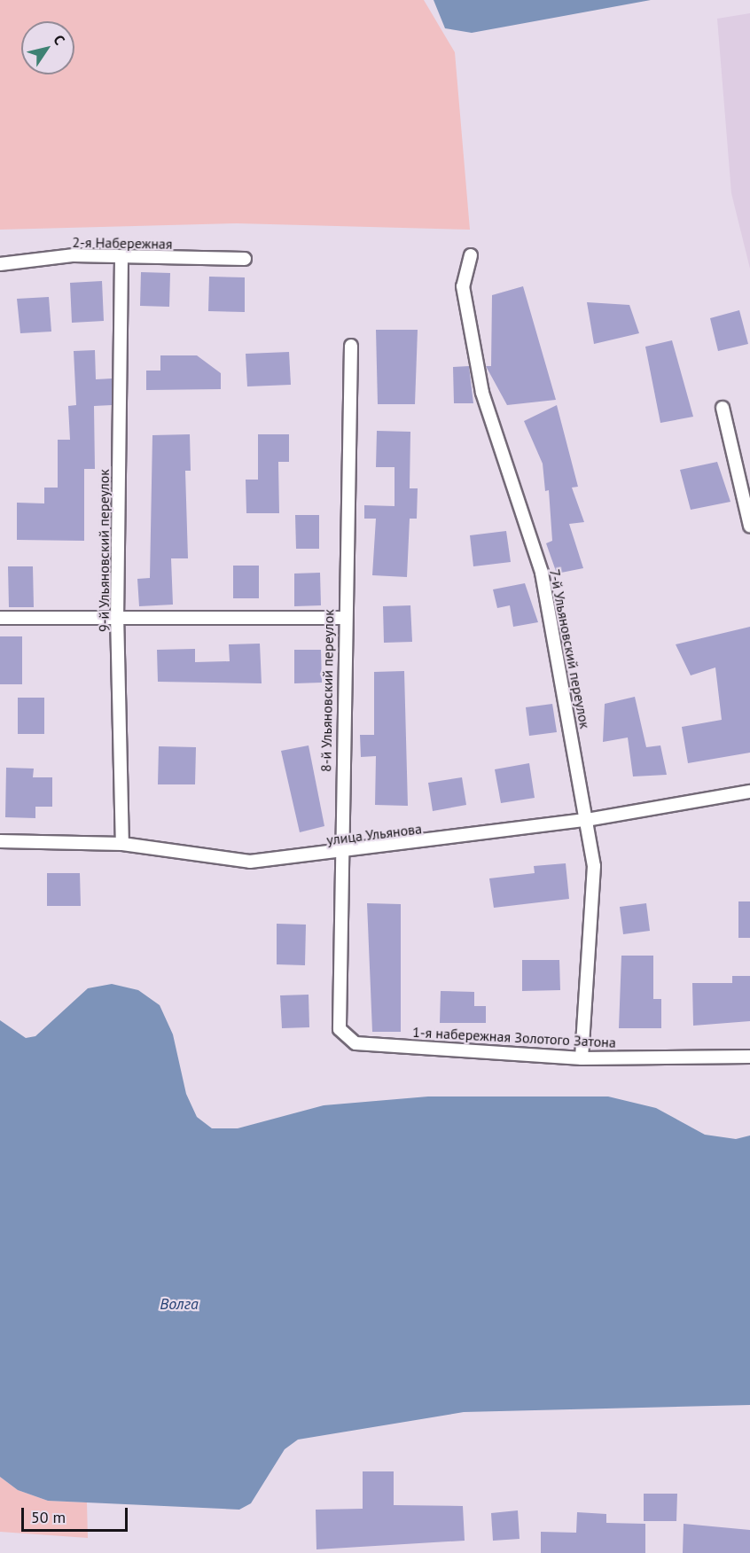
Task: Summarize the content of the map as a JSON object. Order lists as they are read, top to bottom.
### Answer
{
  "streets": {
    "street": [
      "2-я Набережная",
      "9-й Ульяновский переулок",
      "7-й Ульяновский переулок",
      "8-й Ульяновский переулок",
      "улица Ульянова",
      "1-я набережная Золотого Затона"
    ]
  },
  "crossings": [
    ["2-я Набережная", "9-й Ульяновский переулок"],
    ["9-й Ульяновский переулок", "улица Ульянова"],
    ["7-й Ульяновский переулок", "улица Ульянова"],
    ["7-й Ульяновский переулок", "1-я набережная Золотого Затона"],
    ["8-й Ульяновский переулок", "улица Ульянова"],
    ["8-й Ульяновский переулок", "1-я набережная Золотого Затона"]
  ],
  "water": ["Волга"],
  "scale_bar": "50 m",
  "north": "top right"
}
